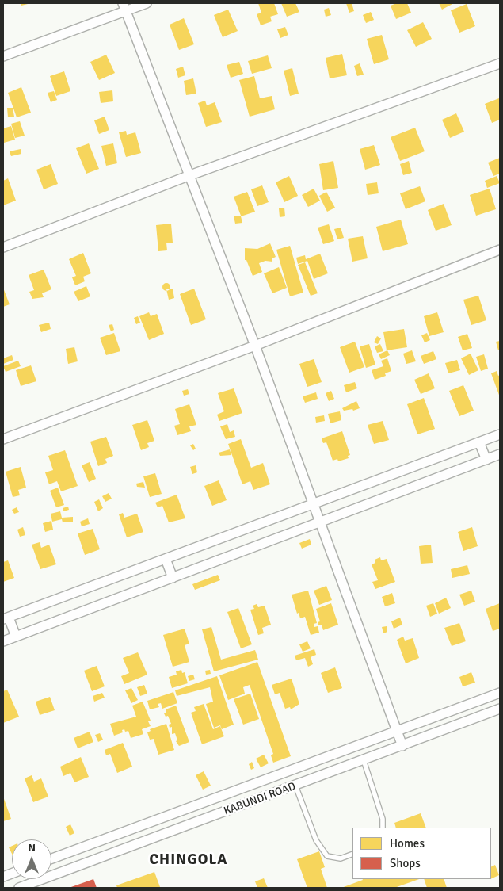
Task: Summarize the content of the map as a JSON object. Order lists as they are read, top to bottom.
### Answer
{
  "streets": {
    "street": ["KABUNDI ROAD"]
  },
  "districts": ["CHINGOLA"],
  "legend": ["Homes", "Shops"],
  "north": "top"
}
